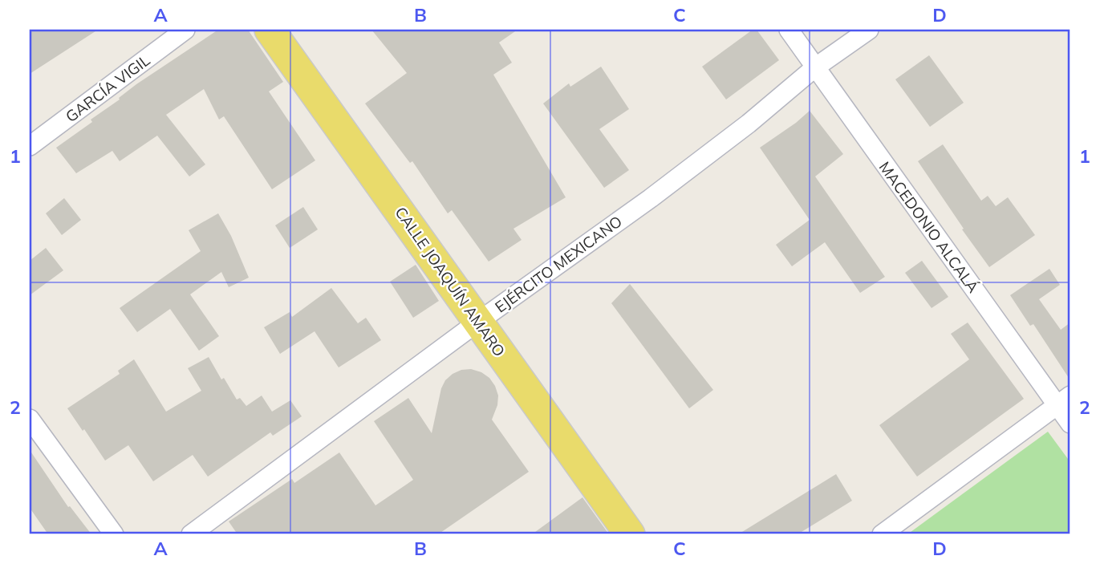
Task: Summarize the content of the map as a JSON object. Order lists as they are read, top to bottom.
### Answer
{
  "streets": {
    "main road": ["CALLE JOAQUÍN AMARO"],
    "street": ["GARCÍA VIGIL", "MACEDONIO ALCALÁ", "EJÉRCITO MEXICANO"]
  },
  "crossings": [
    ["MACEDONIO ALCALÁ", "EJÉRCITO MEXICANO"],
    ["EJÉRCITO MEXICANO", "CALLE JOAQUÍN AMARO"]
  ],
  "grid": {
    "columns": [
      "A",
      "B",
      "C",
      "D"
    ],
    "rows": ["1", "2"]
  }
}
